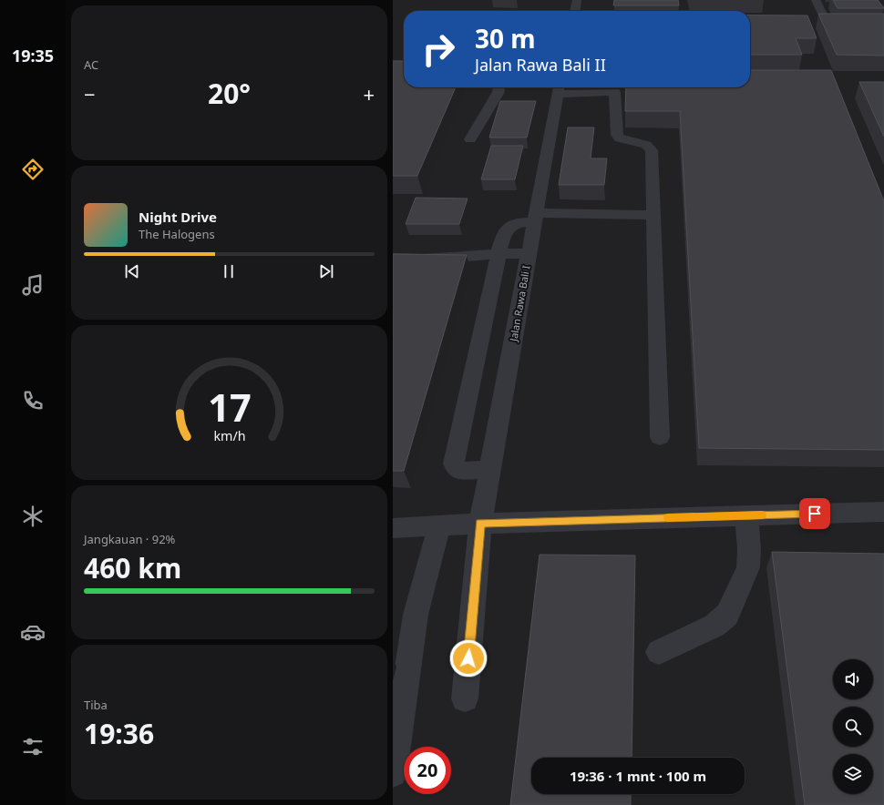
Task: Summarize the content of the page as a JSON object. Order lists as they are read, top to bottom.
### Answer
{
  "streets": {
    "street": ["Jalan Rawa Bali I"]
  },
  "page": {
    "tabs": "19:35",
    "tile": [
      "AC",
      ["Jangkauan · 92%", "460 km"],
      ["Tiba", "19:36"]
    ],
    "turn": ["30 m", "Jalan Rawa Bali II"],
    "heat": ["−", "20°", "+"],
    "song": ["Night Drive", "The Halogens"],
    "limit": "20",
    "trip": "19:36 · 1 mnt · 100 m",
    "gauge": ["17", "km/h"]
  }
}
